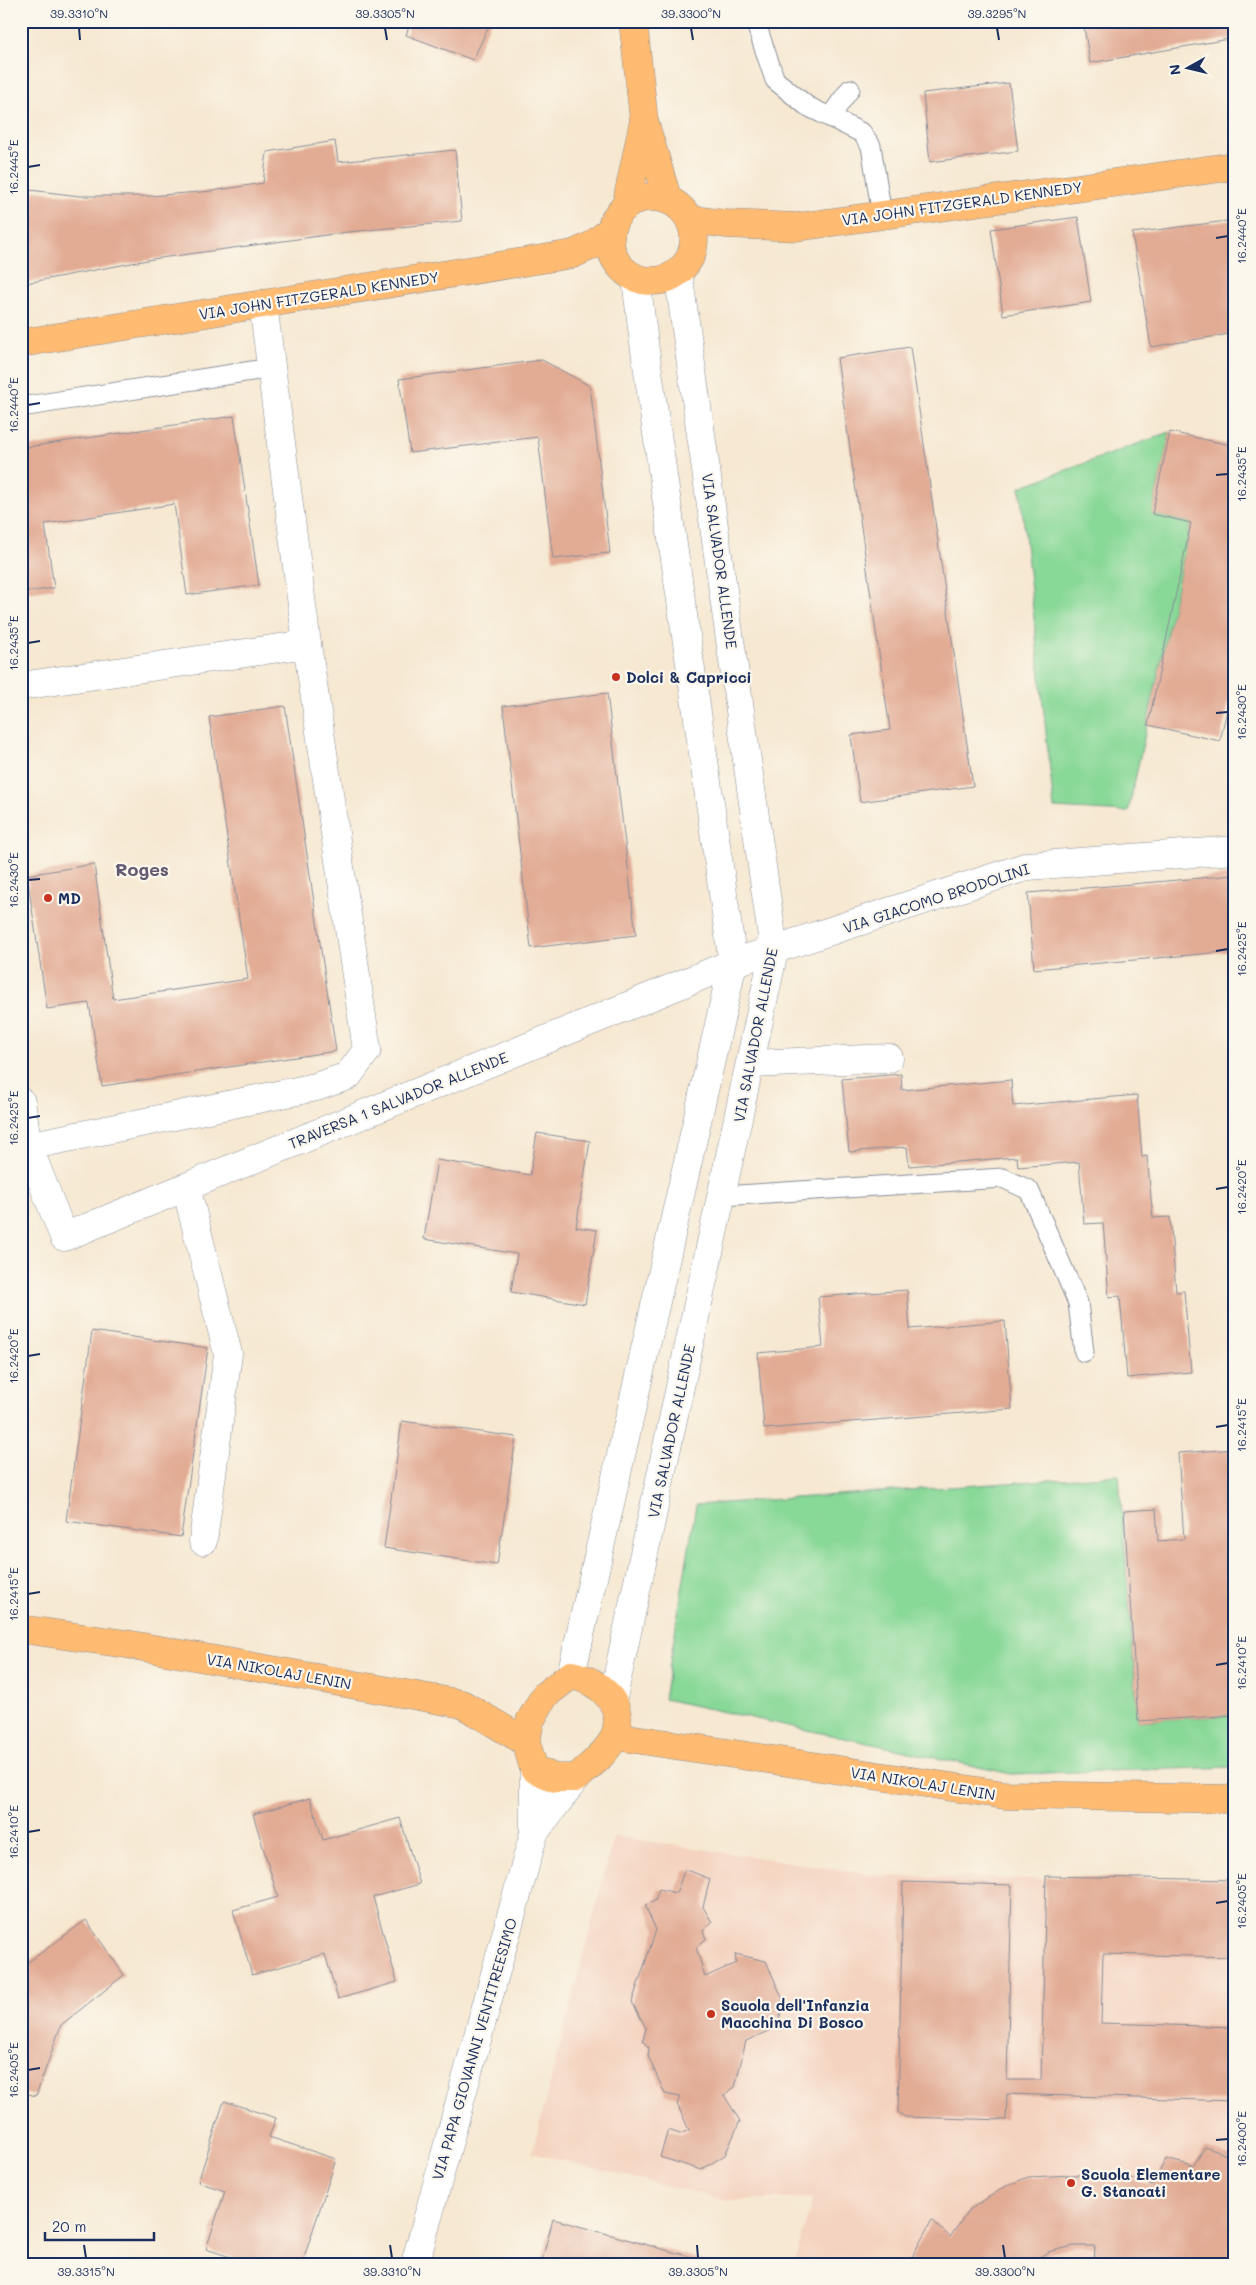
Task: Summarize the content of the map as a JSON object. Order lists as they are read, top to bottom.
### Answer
{
  "streets": {
    "main road": ["VIA JOHN FITZGERALD KENNEDY", "VIA NIKOLAJ LENIN"],
    "street": [
      "VIA SALVADOR ALLENDE",
      "VIA GIACOMO BRODOLINI",
      "TRAVERSA 1 SALVADOR ALLENDE",
      "VIA PAPA GIOVANNI VENTITREESIMO"
    ]
  },
  "crossings": [
    ["VIA JOHN FITZGERALD KENNEDY", "VIA SALVADOR ALLENDE"],
    ["VIA SALVADOR ALLENDE", "VIA GIACOMO BRODOLINI"],
    ["VIA SALVADOR ALLENDE", "VIA NIKOLAJ LENIN"],
    ["VIA SALVADOR ALLENDE", "VIA PAPA GIOVANNI VENTITREESIMO"],
    ["VIA GIACOMO BRODOLINI", "TRAVERSA 1 SALVADOR ALLENDE"],
    ["VIA NIKOLAJ LENIN", "VIA PAPA GIOVANNI VENTITREESIMO"]
  ],
  "districts": ["Roges"],
  "places": [
    "Dolci & Capricci",
    "MD",
    "Scuola dell'Infanzia Macchina Di Bosco",
    "Scuola Elementare G. Stancati"
  ],
  "scale_bar": "20 m",
  "north": "left",
  "coordinates": [
    "39.3310°N",
    "39.3305°N",
    "39.3300°N",
    "39.3295°N",
    "16.2445°E",
    "16.2440°E",
    "16.2435°E",
    "16.2430°E",
    "16.2425°E",
    "16.2420°E",
    "16.2415°E",
    "16.2410°E",
    "16.2405°E",
    "16.2400°E",
    "39.3315°N"
  ]
}
